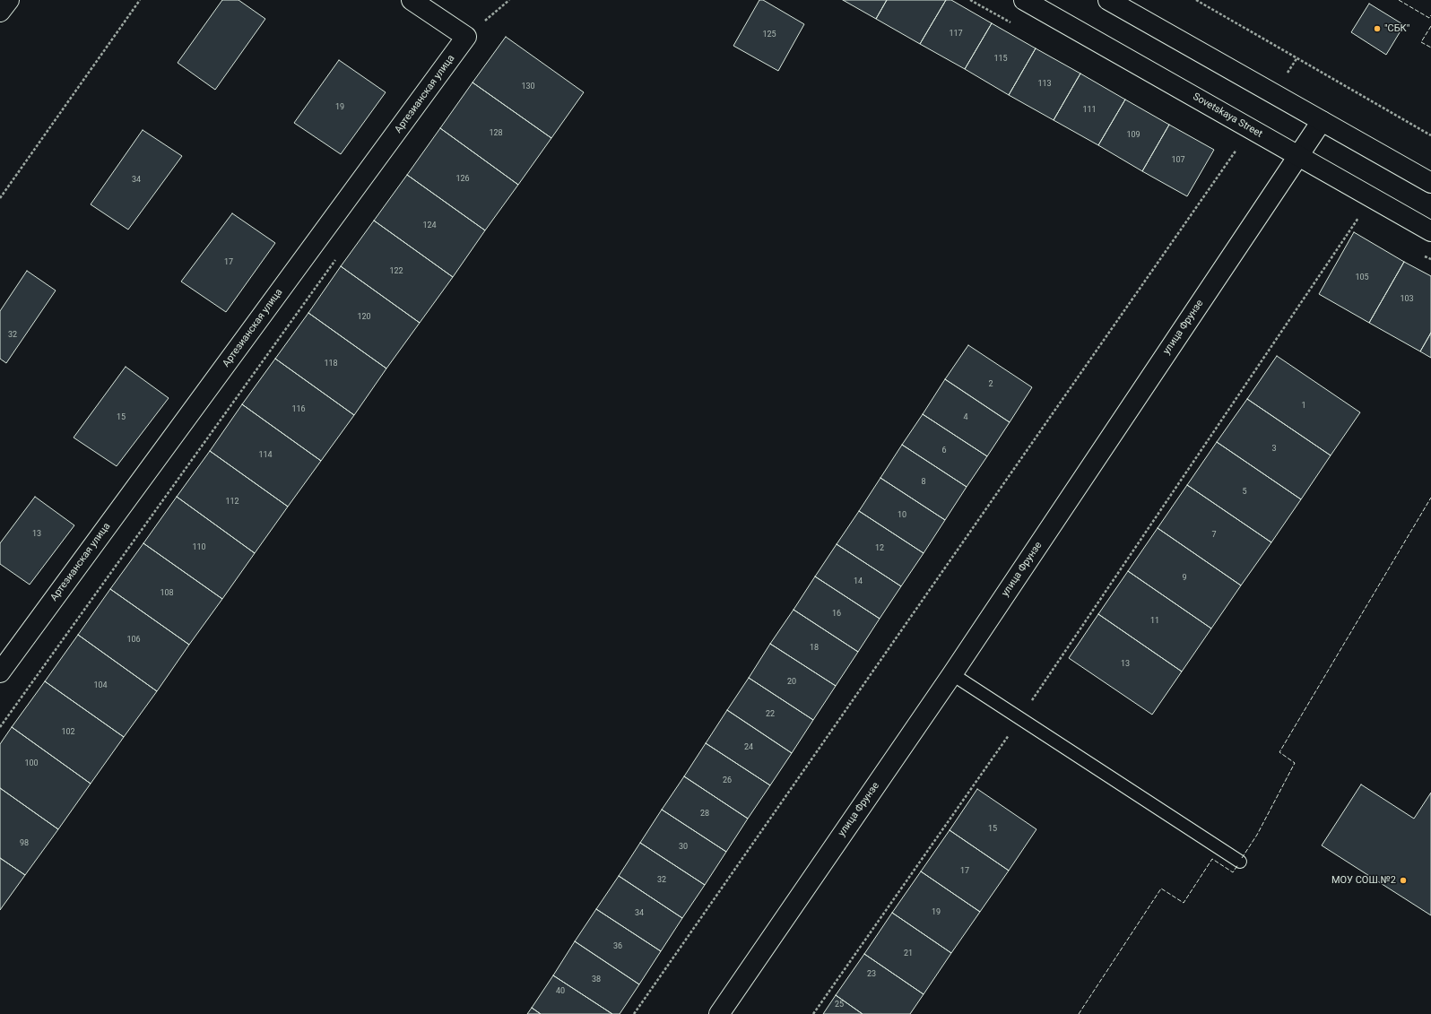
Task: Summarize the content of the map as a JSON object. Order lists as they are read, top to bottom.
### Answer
{
  "streets": {
    "main road": ["Артезианская улица", "Sovetskaya Street", "улица Фрунзе"]
  },
  "crossings": [
    ["Sovetskaya Street", "улица Фрунзе"]
  ],
  "places": ["\"СБК\"", "МОУ СОШ №2"],
  "house_numbers": [
    "117",
    "125",
    "115",
    "113",
    "130",
    "19",
    "111",
    "128",
    "109",
    "107",
    "126",
    "34",
    "124",
    "17",
    "122",
    "105",
    "103",
    "120",
    "32",
    "118",
    "2",
    "1",
    "116",
    "15",
    "4",
    "3",
    "6",
    "114",
    "8",
    "5",
    "112",
    "10",
    "13",
    "7",
    "110",
    "12",
    "9",
    "14",
    "108",
    "16",
    "11",
    "106",
    "18",
    "13",
    "20",
    "104",
    "22",
    "102",
    "24",
    "100",
    "26",
    "28",
    "15",
    "98",
    "30",
    "17",
    "32",
    "19",
    "34",
    "36",
    "21",
    "23",
    "38",
    "40",
    "25"
  ]
}
